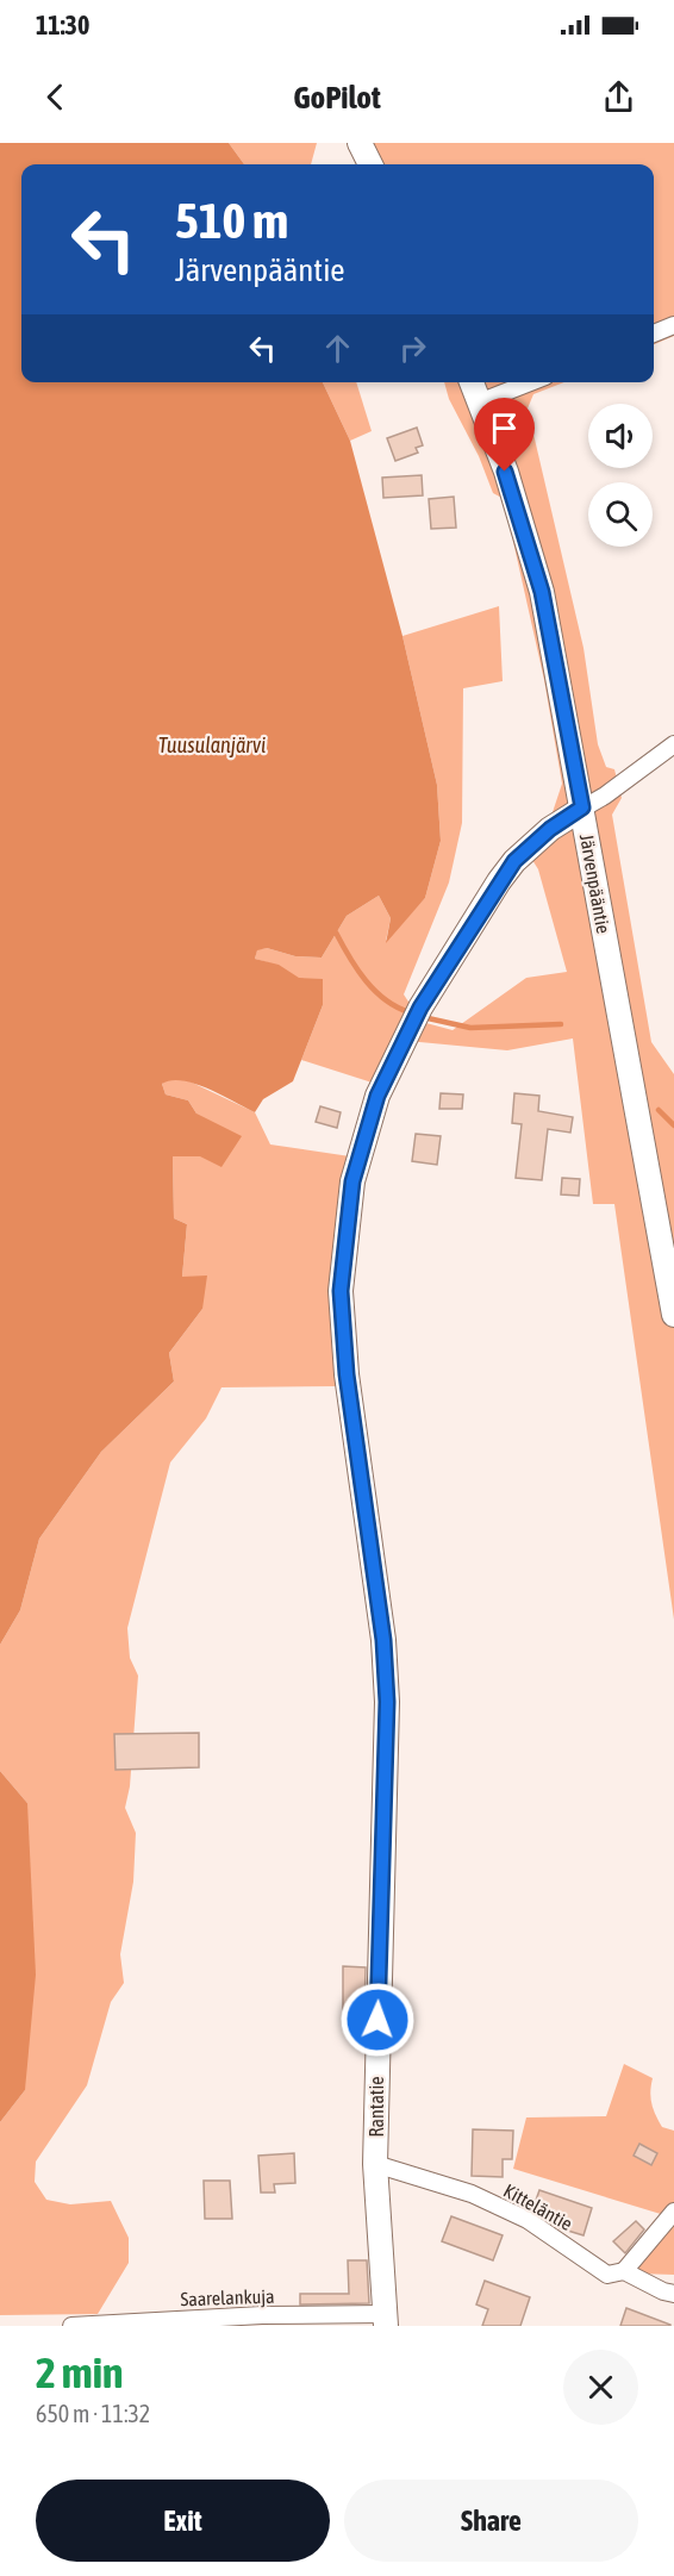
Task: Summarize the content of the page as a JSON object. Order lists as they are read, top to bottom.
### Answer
{
  "streets": {
    "street": [
      "Järvenpääntie",
      "Rantatie",
      "Kitteläntie",
      "Saarelankuja"
    ]
  },
  "crossings": [
    ["Järvenpääntie", "Rantatie"],
    ["Rantatie", "Kitteläntie"],
    ["Rantatie", "Saarelankuja"]
  ],
  "water": ["Tuusulanjärvi"],
  "page": {
    "status": "11:30",
    "header": "GoPilot",
    "turn": ["510 m", "Järvenpääntie"],
    "heading": ["2 min", "650 m · 11:32"],
    "buttons": ["Exit", "Share"]
  }
}
